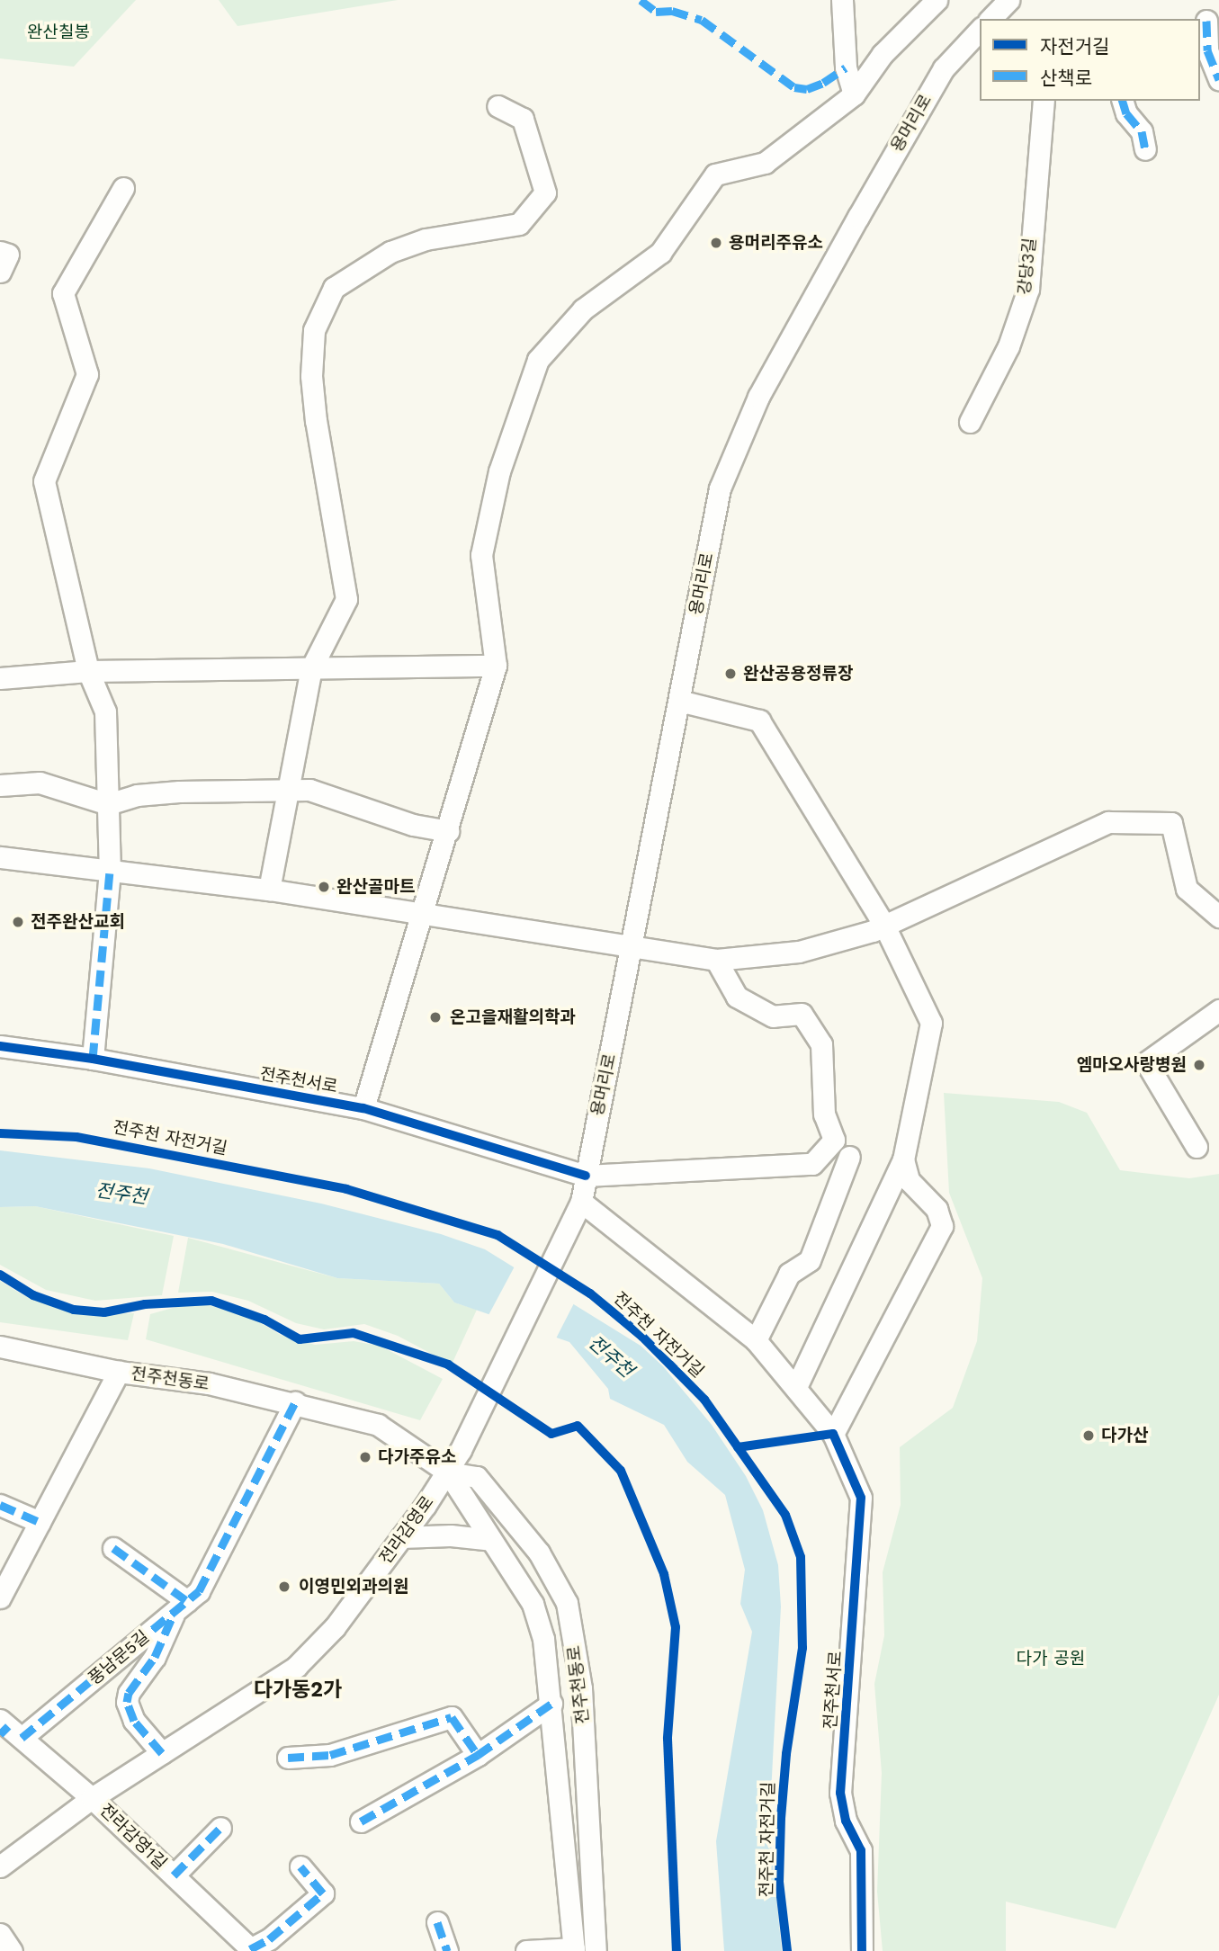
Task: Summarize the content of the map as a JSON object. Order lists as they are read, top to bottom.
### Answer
{
  "streets": {
    "street": [
      "용머리로",
      "강당3길",
      "전주천서로",
      "전주천동로",
      "전라감영로",
      "풍남문5길",
      "전라감영1길"
    ],
    "cycle path": ["전주천 자전거길"]
  },
  "crossings": [
    ["용머리로", "전주천서로"],
    ["용머리로", "전라감영로"],
    ["전주천동로", "전라감영로"],
    ["전주천동로", "풍남문5길"],
    ["전라감영로", "풍남문5길"],
    ["전라감영로", "전라감영1길"],
    ["풍남문5길", "전라감영1길"]
  ],
  "districts": ["다가동2가"],
  "water": ["전주천"],
  "parks": ["완산칠봉", "다가 공원"],
  "places": [
    "용머리주유소",
    "완산공용정류장",
    "완산골마트",
    "전주완산교회",
    "온고을재활의학과",
    "엠마오사랑병원",
    "다가산",
    "다가주유소",
    "이영민외과의원"
  ],
  "legend": ["자전거길", "산책로"]
}
